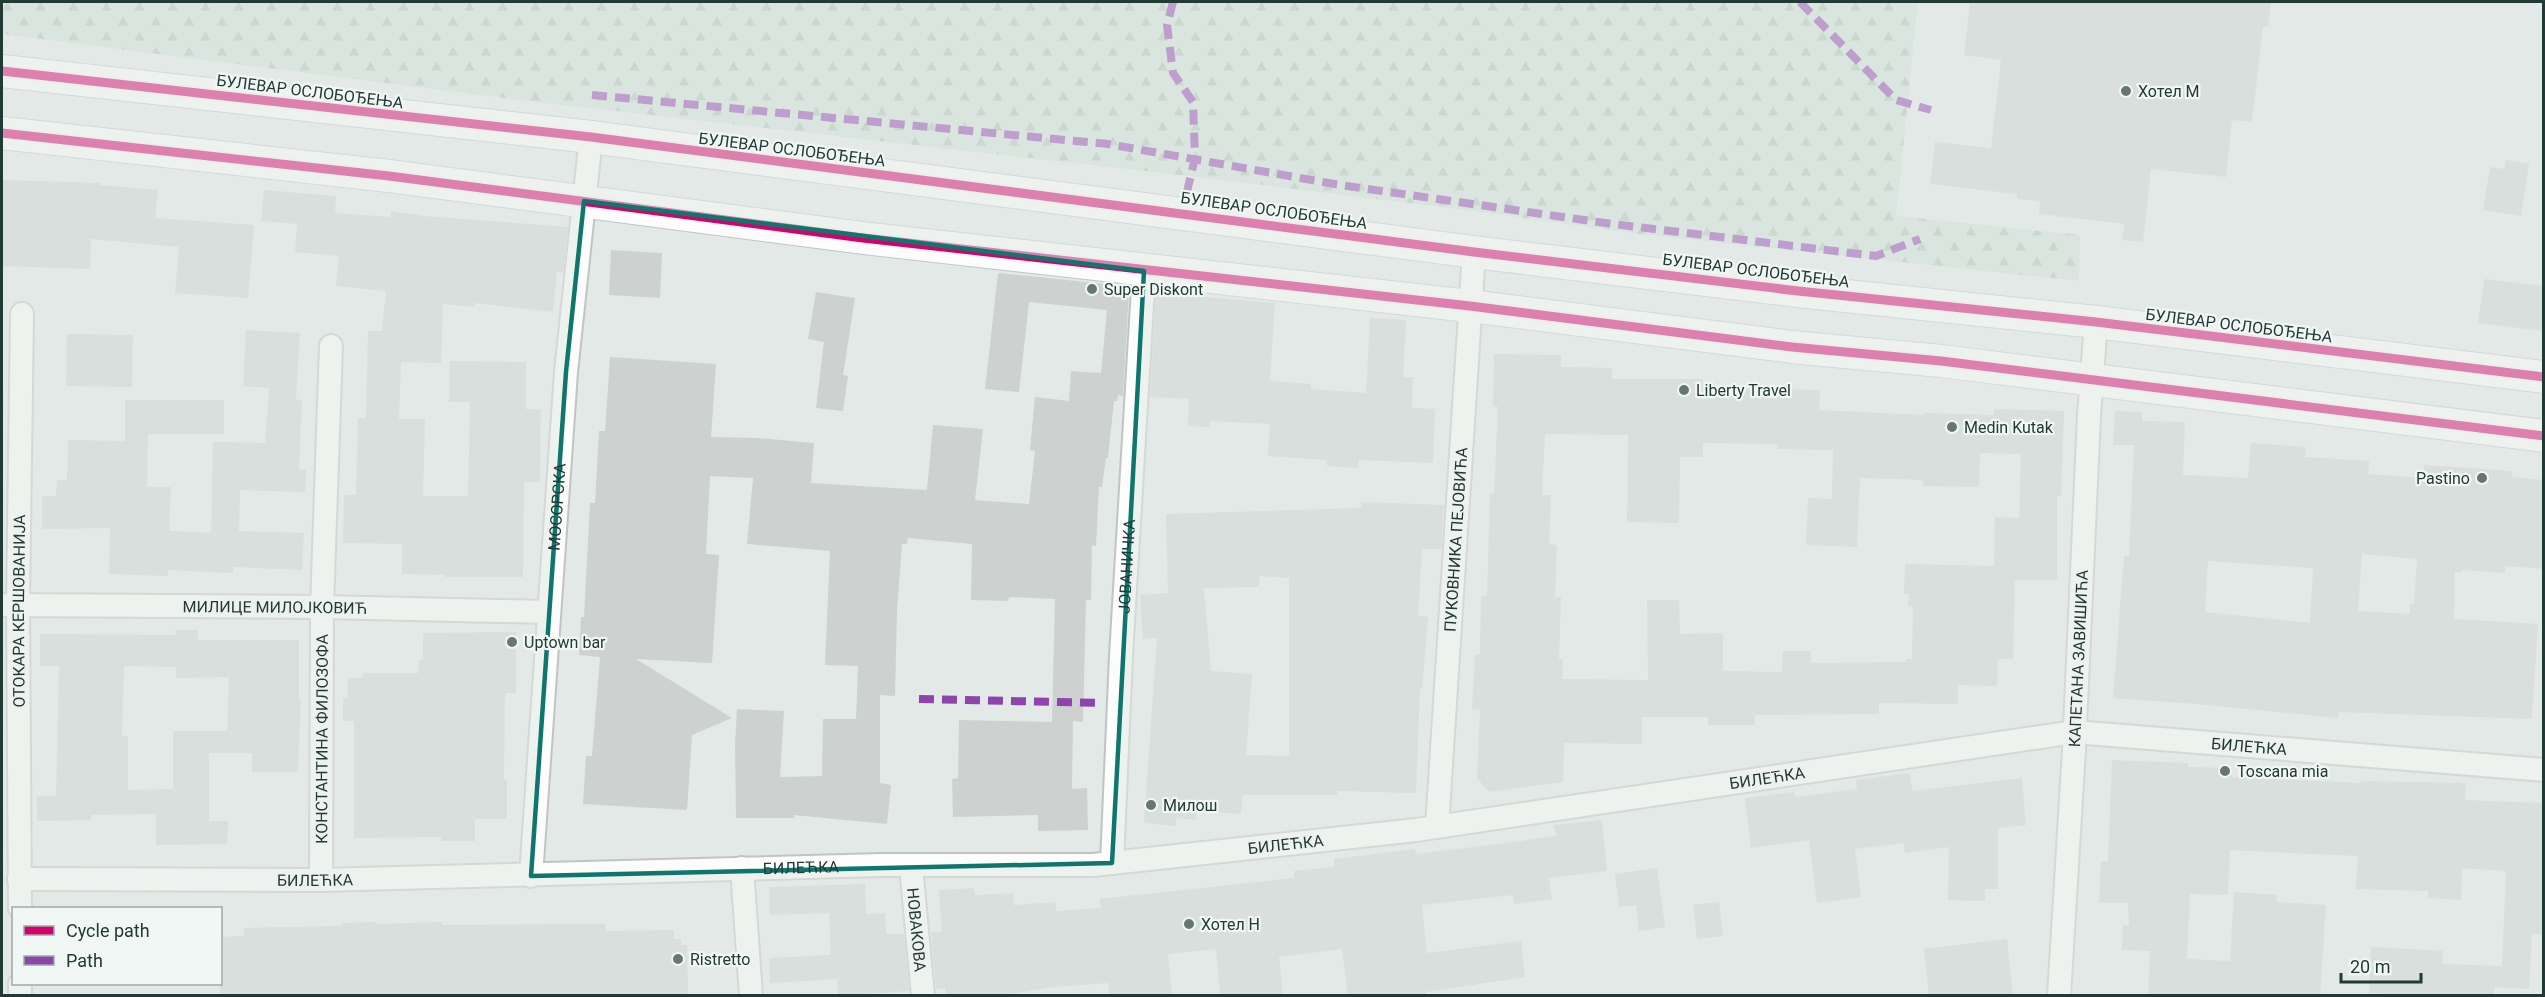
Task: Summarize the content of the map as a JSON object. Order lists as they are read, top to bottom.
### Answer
{
  "streets": {
    "main road": ["БУЛЕВАР ОСЛОБОЂЕЊА"],
    "street": [
      "МОСОРСКА",
      "ПУКОВНИКА ПЕЈОВИЋА",
      "ЈОВАНИЧКА",
      "МИЛИЦЕ МИЛОЈКОВИЋ",
      "ОТОКАРА КЕРШОВАНИЈА",
      "КАПЕТАНА ЗАВИШИЋА",
      "КОНСТАНТИНА ФИЛОЗОФА",
      "БИЛЕЋКА",
      "НОВАКОВА"
    ]
  },
  "crossings": [
    ["БУЛЕВАР ОСЛОБОЂЕЊА", "МОСОРСКА"],
    ["БУЛЕВАР ОСЛОБОЂЕЊА", "ПУКОВНИКА ПЕЈОВИЋА"],
    ["БУЛЕВАР ОСЛОБОЂЕЊА", "КАПЕТАНА ЗАВИШИЋА"],
    ["МОСОРСКА", "МИЛИЦЕ МИЛОЈКОВИЋ"],
    ["МОСОРСКА", "БИЛЕЋКА"],
    ["ПУКОВНИКА ПЕЈОВИЋА", "БИЛЕЋКА"],
    ["ЈОВАНИЧКА", "БИЛЕЋКА"],
    ["МИЛИЦЕ МИЛОЈКОВИЋ", "ОТОКАРА КЕРШОВАНИЈА"],
    ["МИЛИЦЕ МИЛОЈКОВИЋ", "КОНСТАНТИНА ФИЛОЗОФА"],
    ["ОТОКАРА КЕРШОВАНИЈА", "БИЛЕЋКА"],
    ["КАПЕТАНА ЗАВИШИЋА", "БИЛЕЋКА"],
    ["КОНСТАНТИНА ФИЛОЗОФА", "БИЛЕЋКА"],
    ["БИЛЕЋКА", "НОВАКОВА"]
  ],
  "places": [
    "Хотел М",
    "Super Diskont",
    "Liberty Travel",
    "Medin Kutak",
    "Pastino",
    "Uptown bar",
    "Toscana mia",
    "Милош",
    "Хотел Н",
    "Ristretto"
  ],
  "legend": ["Cycle path", "Path"],
  "scale_bar": "20 m"
}
